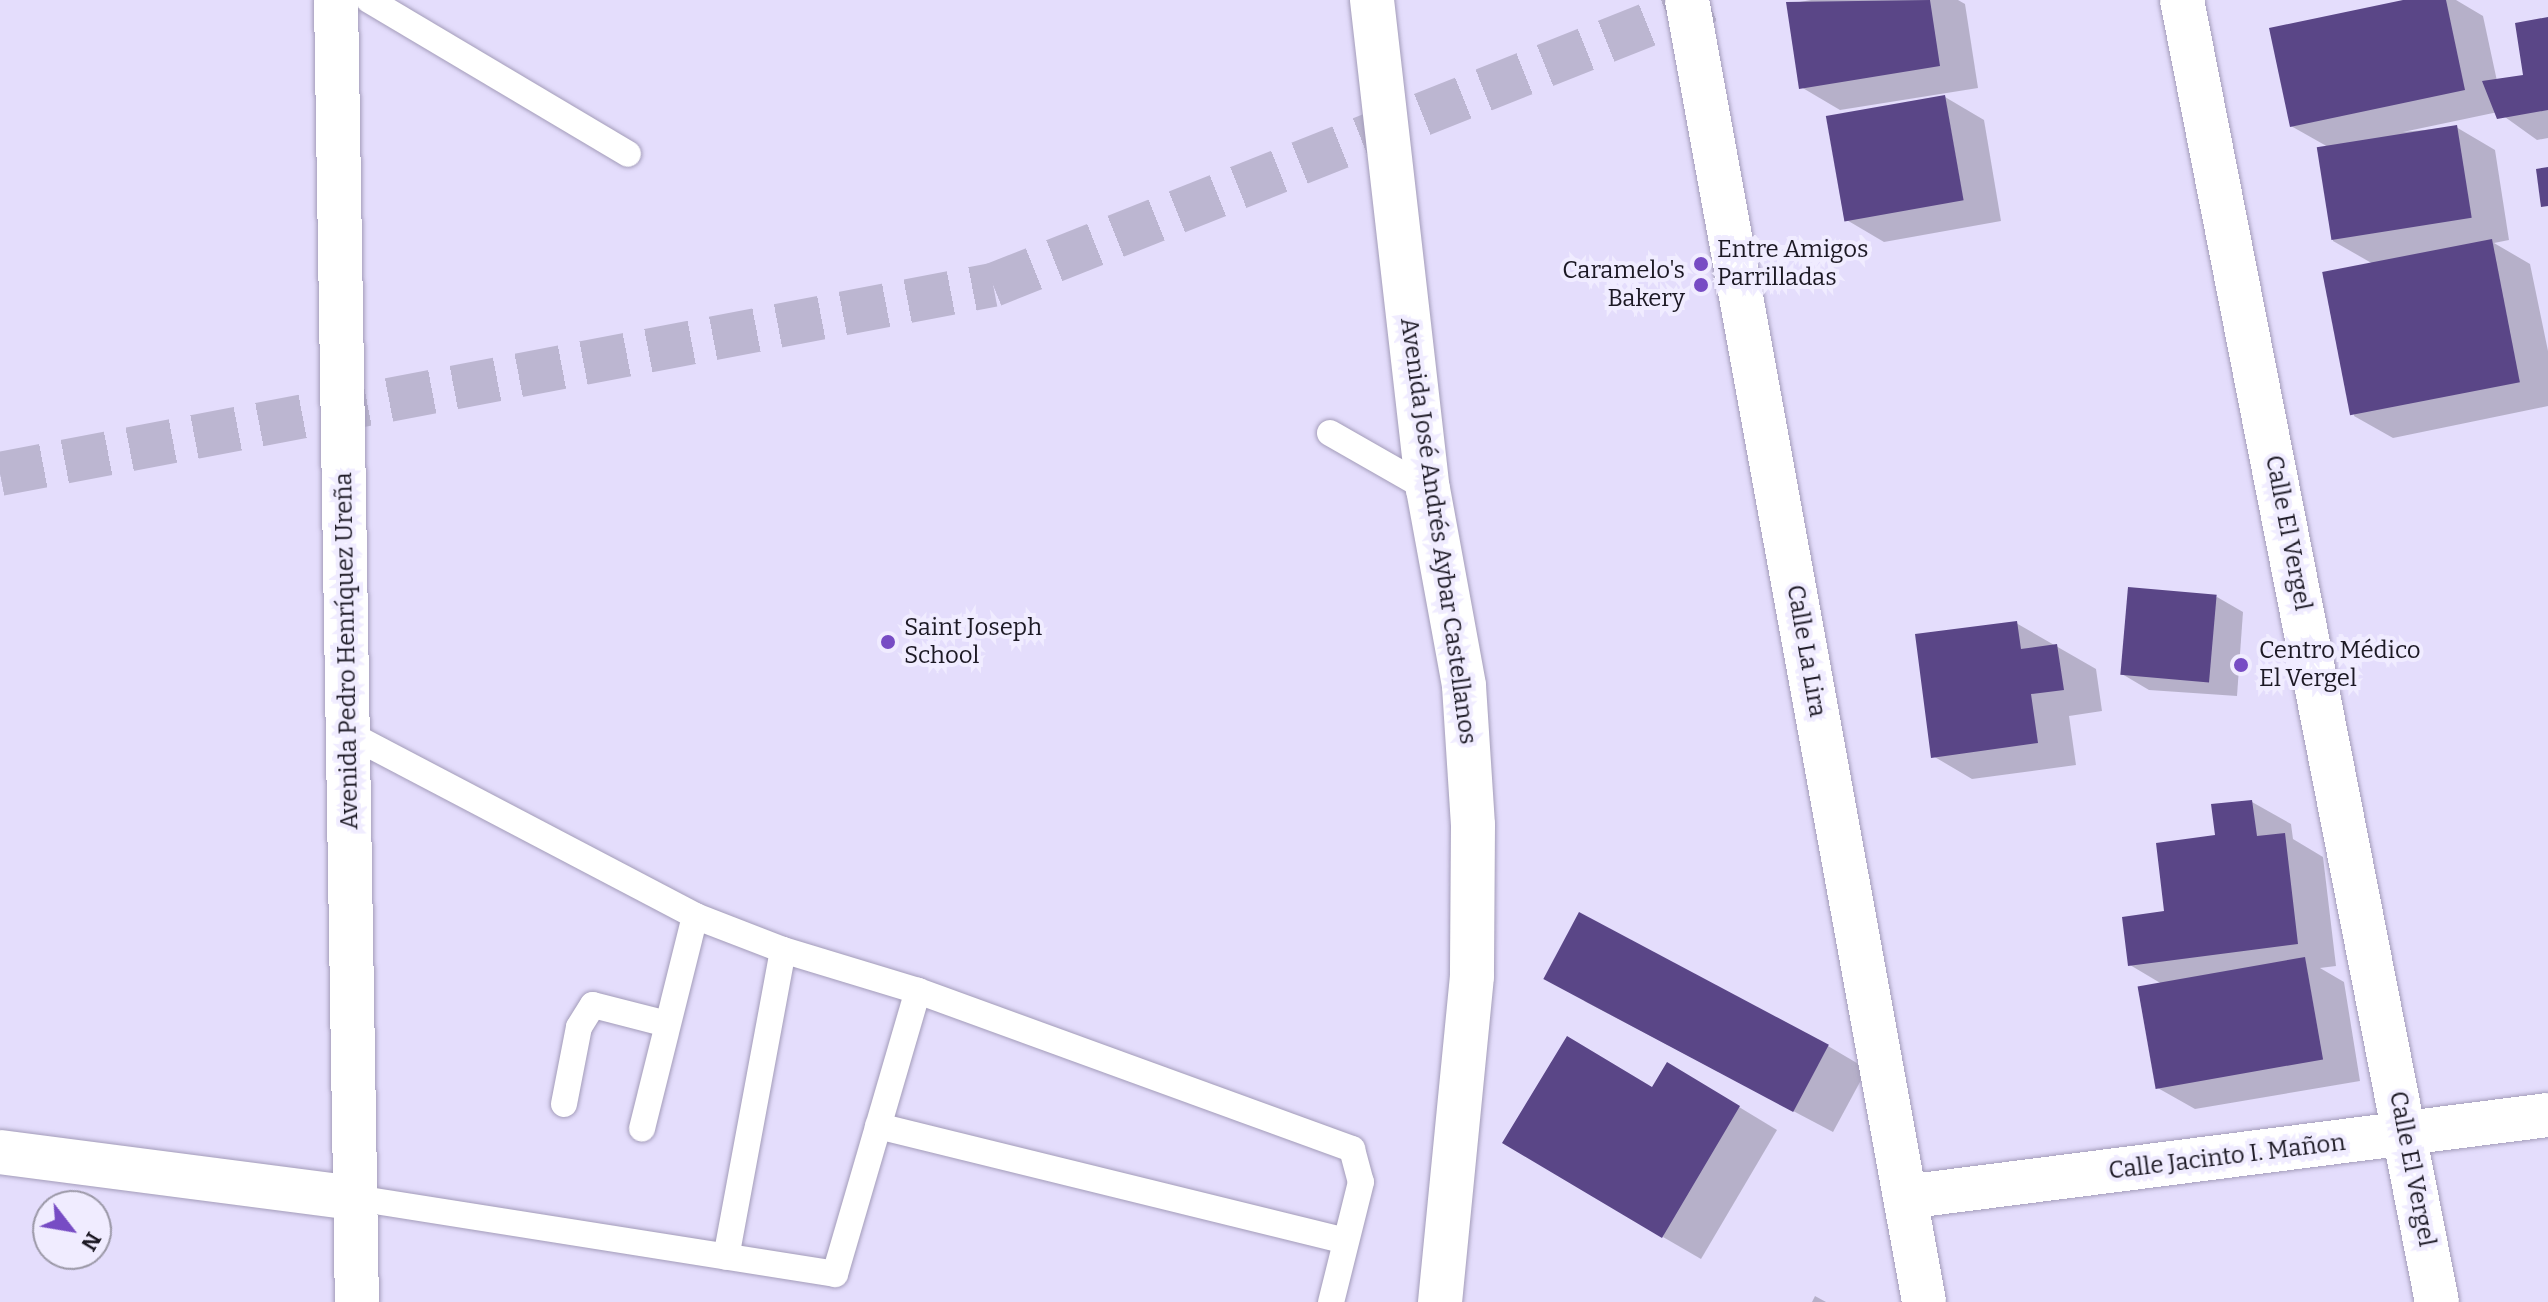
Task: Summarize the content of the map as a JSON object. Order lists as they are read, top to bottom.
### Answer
{
  "streets": {
    "street": [
      "Avenida José Andrés Aybar Castellanos",
      "Calle El Vergel",
      "Avenida Pedro Henríquez Ureña",
      "Calle La Lira",
      "Calle Jacinto I. Mañon"
    ]
  },
  "crossings": [
    ["Calle El Vergel", "Calle Jacinto I. Mañon"],
    ["Calle La Lira", "Calle Jacinto I. Mañon"]
  ],
  "places": [
    "Entre Amigos Parrilladas",
    "Caramelo's Bakery",
    "Saint Joseph School",
    "Centro Médico El Vergel"
  ],
  "north": "bottom right"
}
